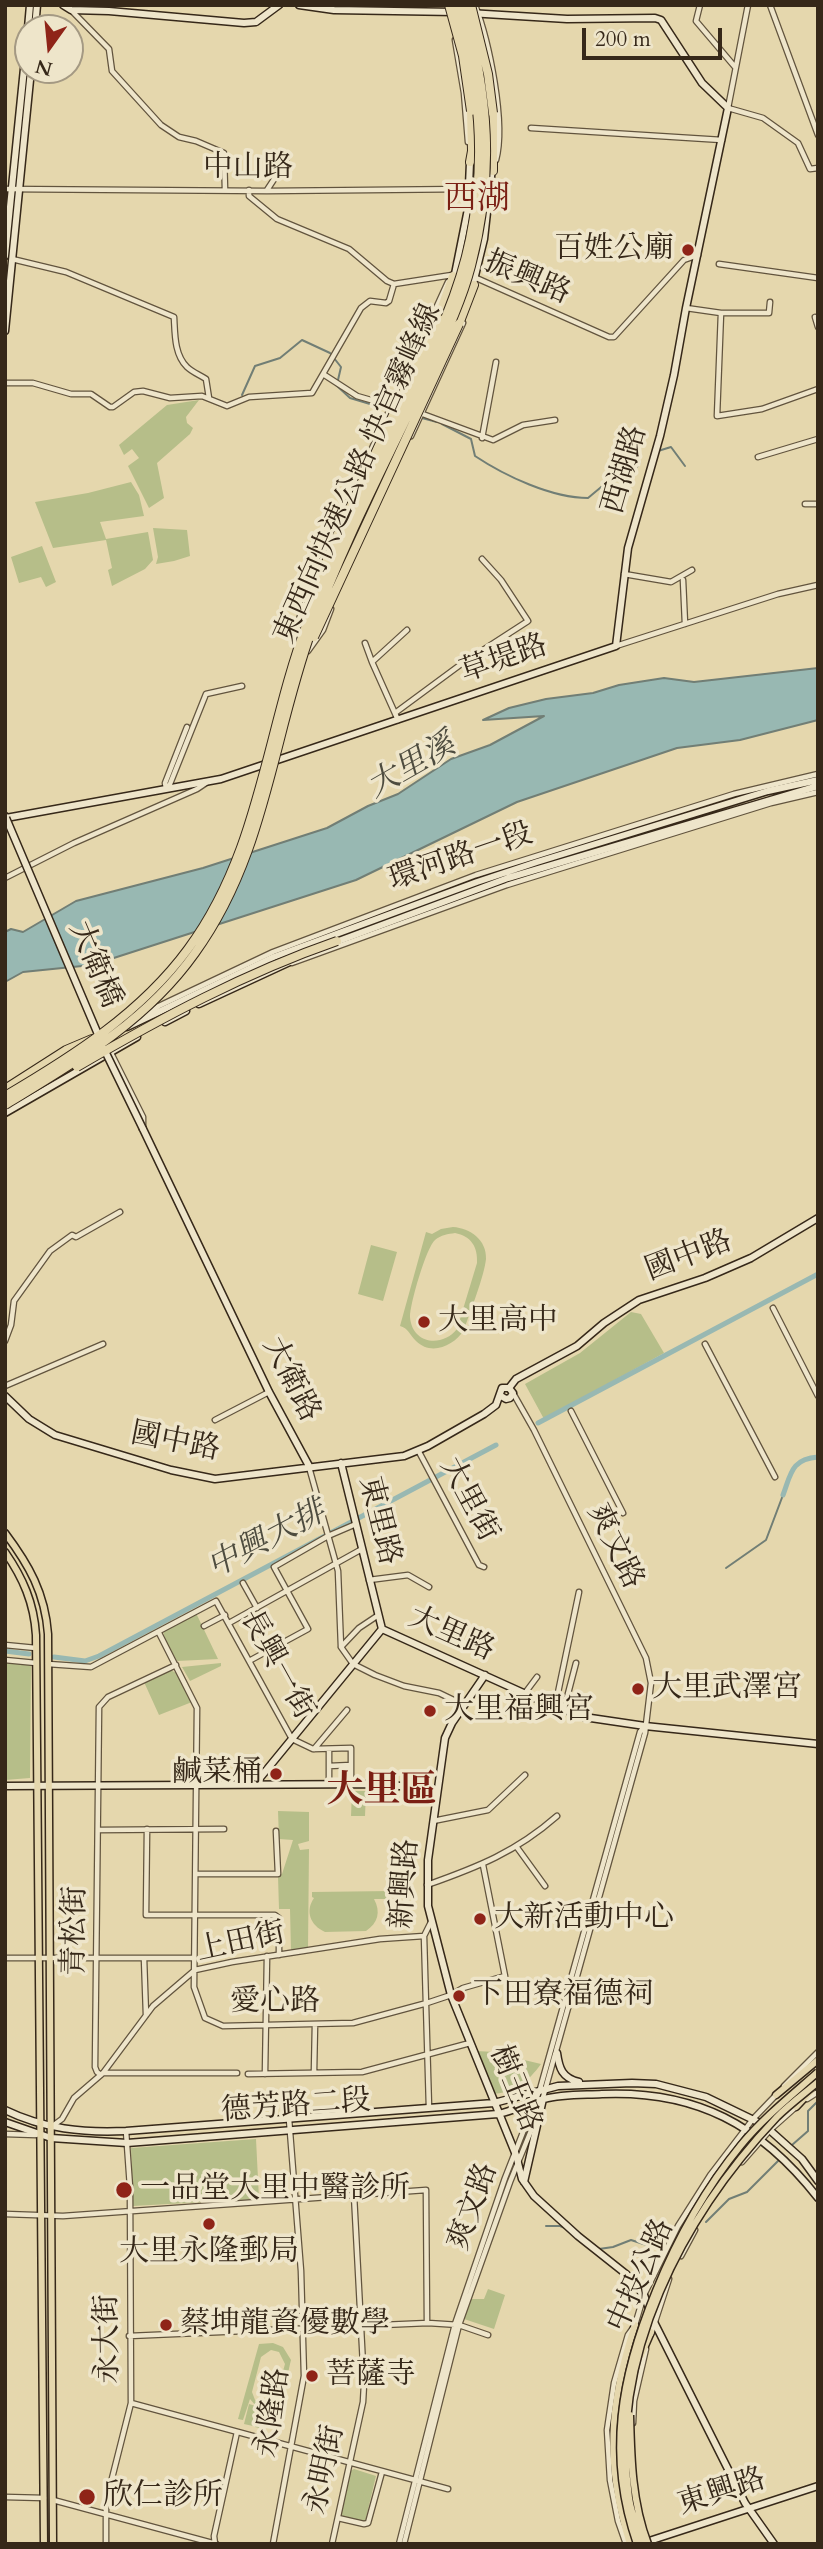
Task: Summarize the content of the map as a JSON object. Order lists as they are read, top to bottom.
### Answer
{
  "streets": {
    "highway": ["東西向快速公路 快官霧峰線"],
    "main road": ["中投公路"],
    "street": [
      "中山路",
      "振興路",
      "西湖路",
      "草堤路",
      "環河路一段",
      "大衛橋",
      "國中路",
      "大衛路",
      "大里街",
      "東里路",
      "爽文路",
      "大里路",
      "長興一街",
      "新興路",
      "青松街",
      "上田街",
      "愛心路",
      "樹王路",
      "德芳路二段",
      "永大街",
      "永隆路",
      "永明街",
      "東興路"
    ]
  },
  "crossings": [
    ["振興路", "西湖路"],
    ["西湖路", "草堤路"],
    ["東西向快速公路 快官霧峰線", "環河路一段"],
    ["草堤路", "大衛橋"],
    ["大衛橋", "大衛路"],
    ["國中路", "大衛路"],
    ["國中路", "大里街"],
    ["國中路", "東里路"],
    ["國中路", "爽文路"],
    ["東里路", "大里路"],
    ["爽文路", "大里路"],
    ["爽文路", "樹王路"],
    ["爽文路", "德芳路二段"],
    ["大里路", "長興一街"],
    ["大里路", "新興路"],
    ["長興一街", "愛心路"],
    ["新興路", "上田街"],
    ["新興路", "愛心路"],
    ["新興路", "樹王路"],
    ["新興路", "德芳路二段"],
    ["青松街", "上田街"],
    ["青松街", "愛心路"],
    ["上田街", "愛心路"],
    ["上田街", "德芳路二段"],
    ["愛心路", "樹王路"],
    ["樹王路", "德芳路二段"],
    ["德芳路二段", "永大街"],
    ["德芳路二段", "永隆路"],
    ["中投公路", "東興路"]
  ],
  "districts": ["西湖", "大里區"],
  "water": ["大里溪", "中興大排"],
  "places": [
    "百姓公廟",
    "大里高中",
    "大里武澤宮",
    "大里福興宮",
    "鹹菜桶",
    "大新活動中心",
    "下田寮福德祠",
    "一品堂大里中醫診所",
    "大里永隆郵局",
    "蔡坤龍資優數學",
    "菩薩寺",
    "欣仁診所"
  ],
  "scale_bar": "200 m",
  "north": "bottom"
}
